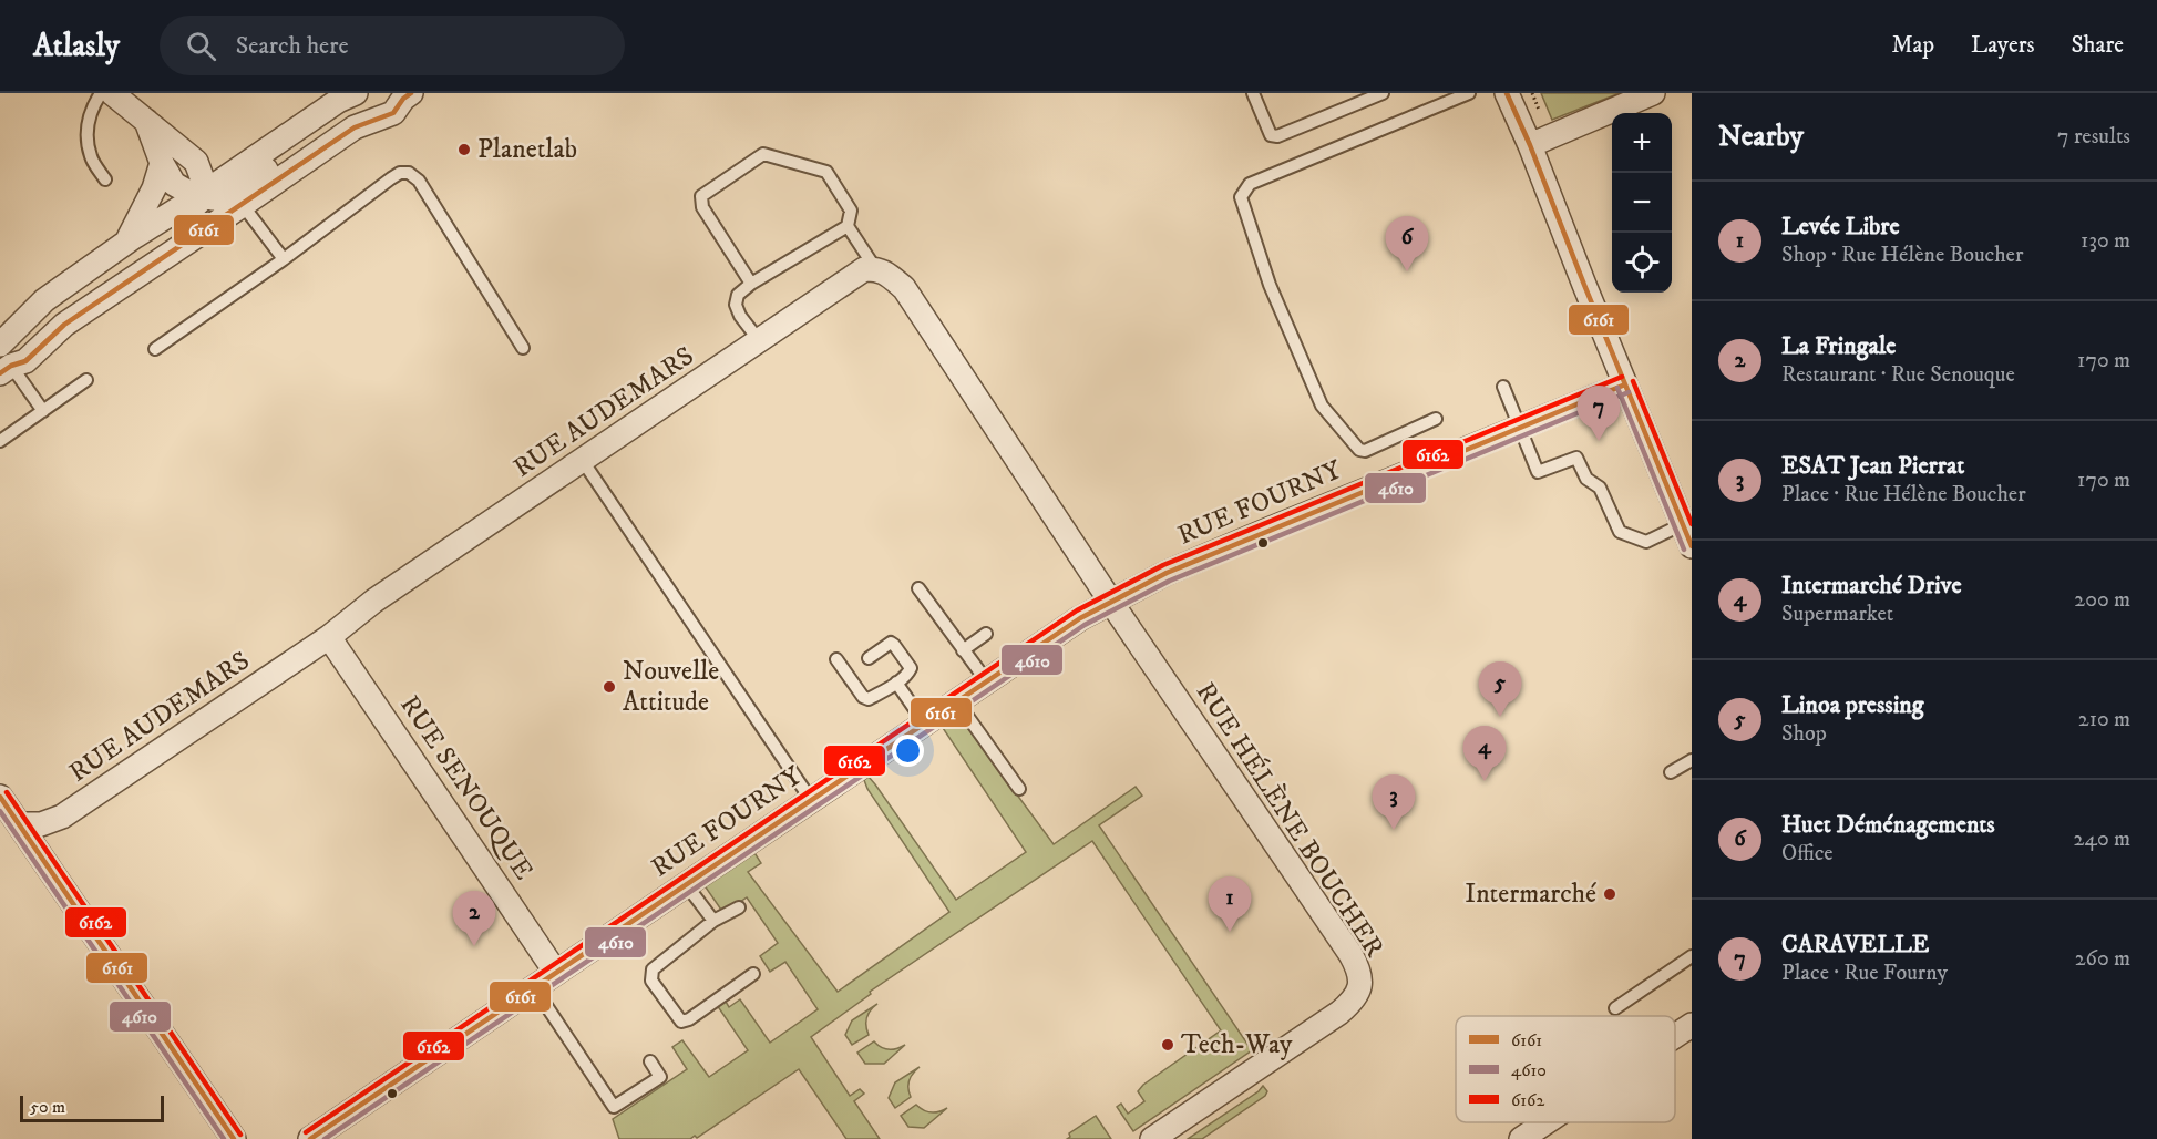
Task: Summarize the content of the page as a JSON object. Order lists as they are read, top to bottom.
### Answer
{
  "streets": {
    "street": [
      "RUE AUDEMARS",
      "RUE FOURNY",
      "RUE SENOUQUE",
      "RUE HÉLÈNE BOUCHER"
    ]
  },
  "crossings": [
    ["RUE AUDEMARS", "RUE SENOUQUE"],
    ["RUE FOURNY", "RUE SENOUQUE"],
    ["RUE FOURNY", "RUE HÉLÈNE BOUCHER"]
  ],
  "places": [
    "Planetlab",
    "Nouvelle Attitude",
    "Intermarché",
    "Tech-Way"
  ],
  "lines": ["transit line 6161", "transit line 6162", "transit line 4610"],
  "legend": ["6161", "4610", "6162"],
  "scale_bar": "50 m",
  "page": {
    "header": "Atlasly",
    "search": "Search here",
    "nav": ["Map", "Layers", "Share"],
    "heading": ["Nearby", "7 results"],
    "map_buttons": ["+", "−"],
    "list": [
      {
        "mark": "1",
        "name": "Levée Libre",
        "note": "Shop · Rue Hélène Boucher",
        "value": "130 m"
      },
      {
        "mark": "2",
        "name": "La Fringale",
        "note": "Restaurant · Rue Senouque",
        "value": "170 m"
      },
      {
        "mark": "3",
        "name": "ESAT Jean Pierrat",
        "note": "Place · Rue Hélène Boucher",
        "value": "170 m"
      },
      {
        "mark": "4",
        "name": "Intermarché Drive",
        "note": "Supermarket",
        "value": "200 m"
      },
      {
        "mark": "5",
        "name": "Linoa pressing",
        "note": "Shop",
        "value": "210 m"
      },
      {
        "mark": "6",
        "name": "Huet Déménagements",
        "note": "Office",
        "value": "240 m"
      },
      {
        "mark": "7",
        "name": "CARAVELLE",
        "note": "Place · Rue Fourny",
        "value": "260 m"
      }
    ],
    "pins": [
      "6",
      "7",
      "5",
      "4",
      "3",
      "1",
      "2"
    ],
    "scale": "50 m"
  }
}
